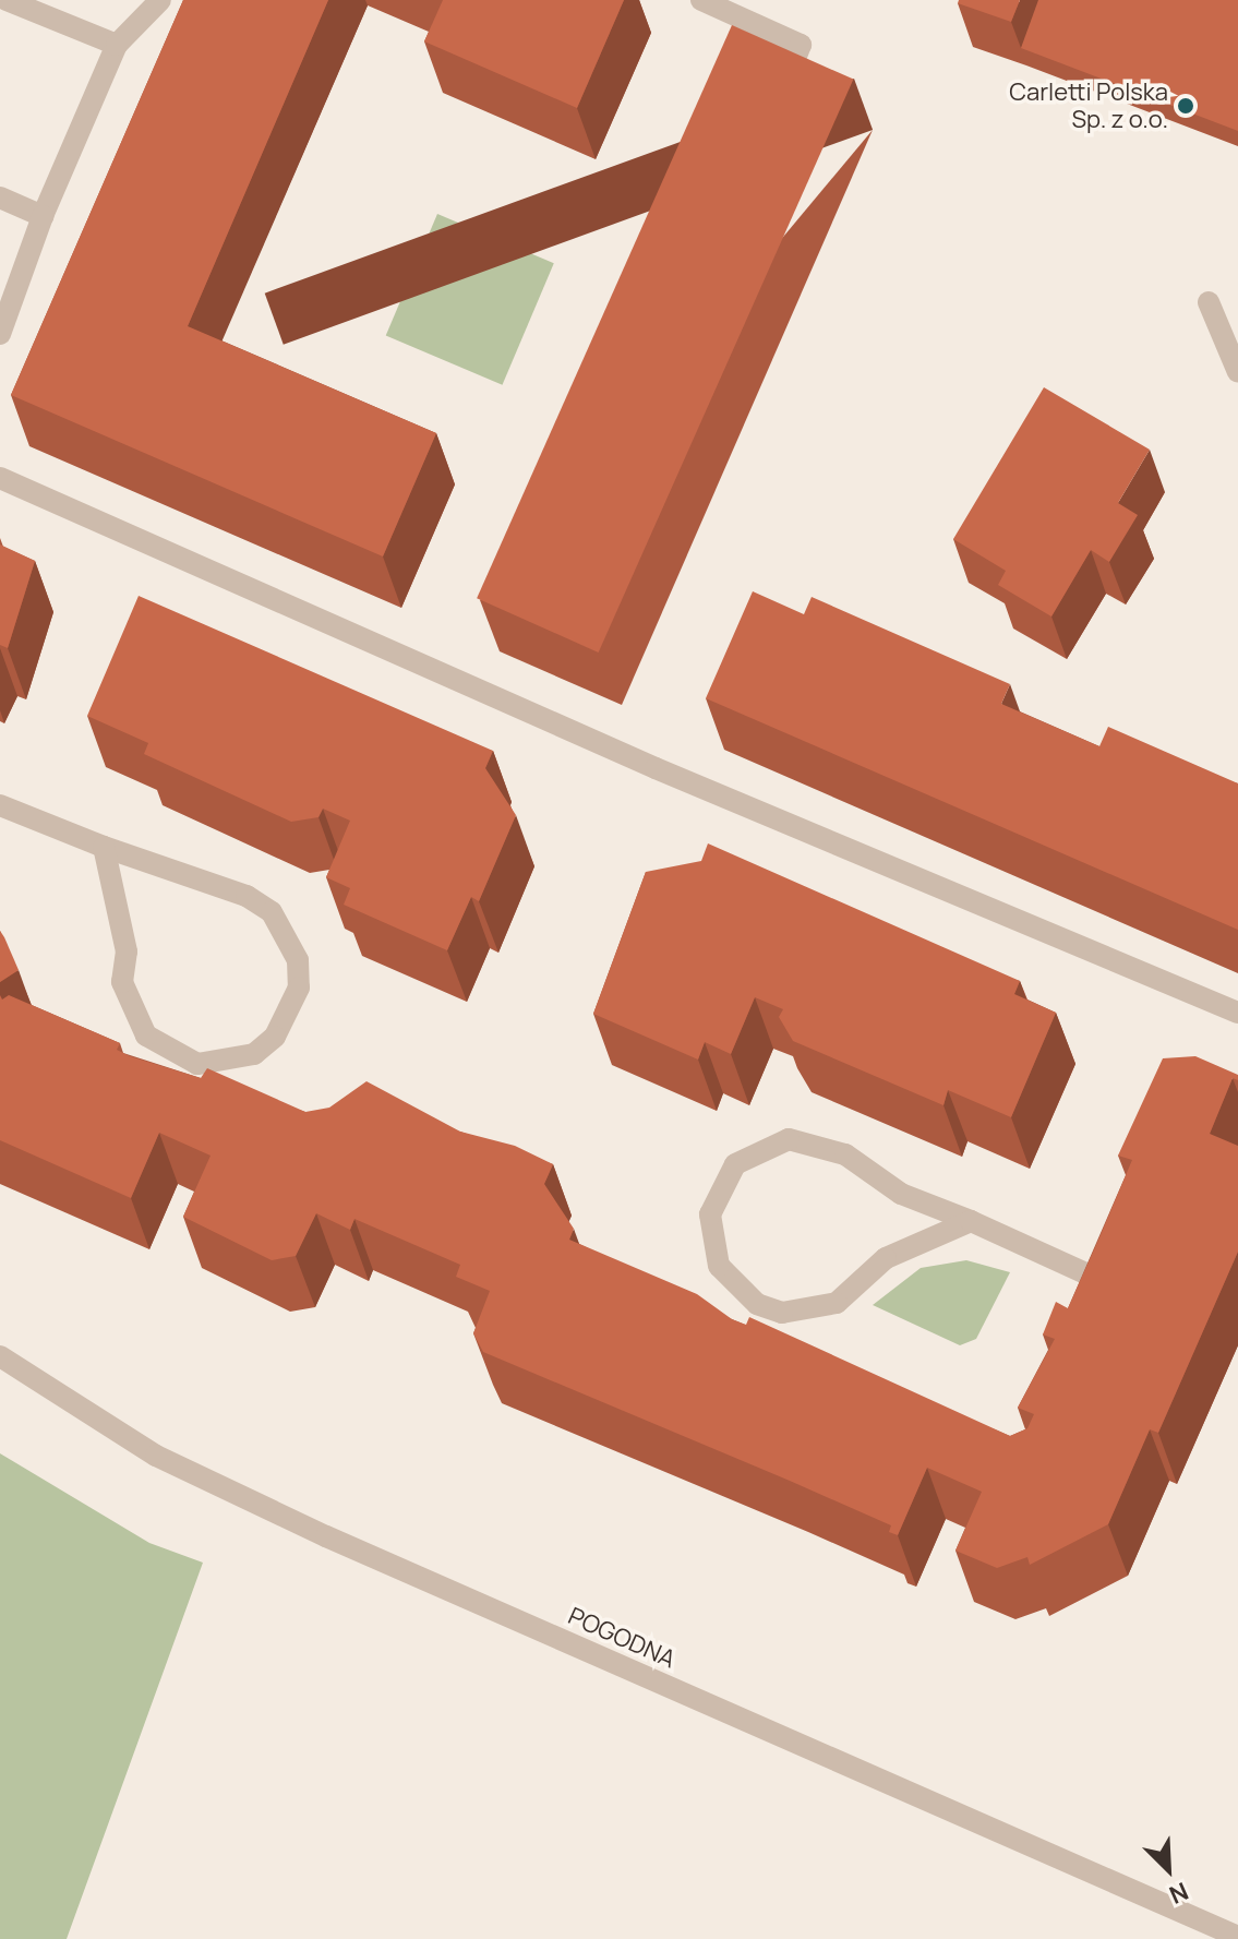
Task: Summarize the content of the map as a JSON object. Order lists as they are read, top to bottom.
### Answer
{
  "streets": {
    "street": ["POGODNA"]
  },
  "places": ["Carletti Polska Sp. z o.o."],
  "north": "bottom right"
}
